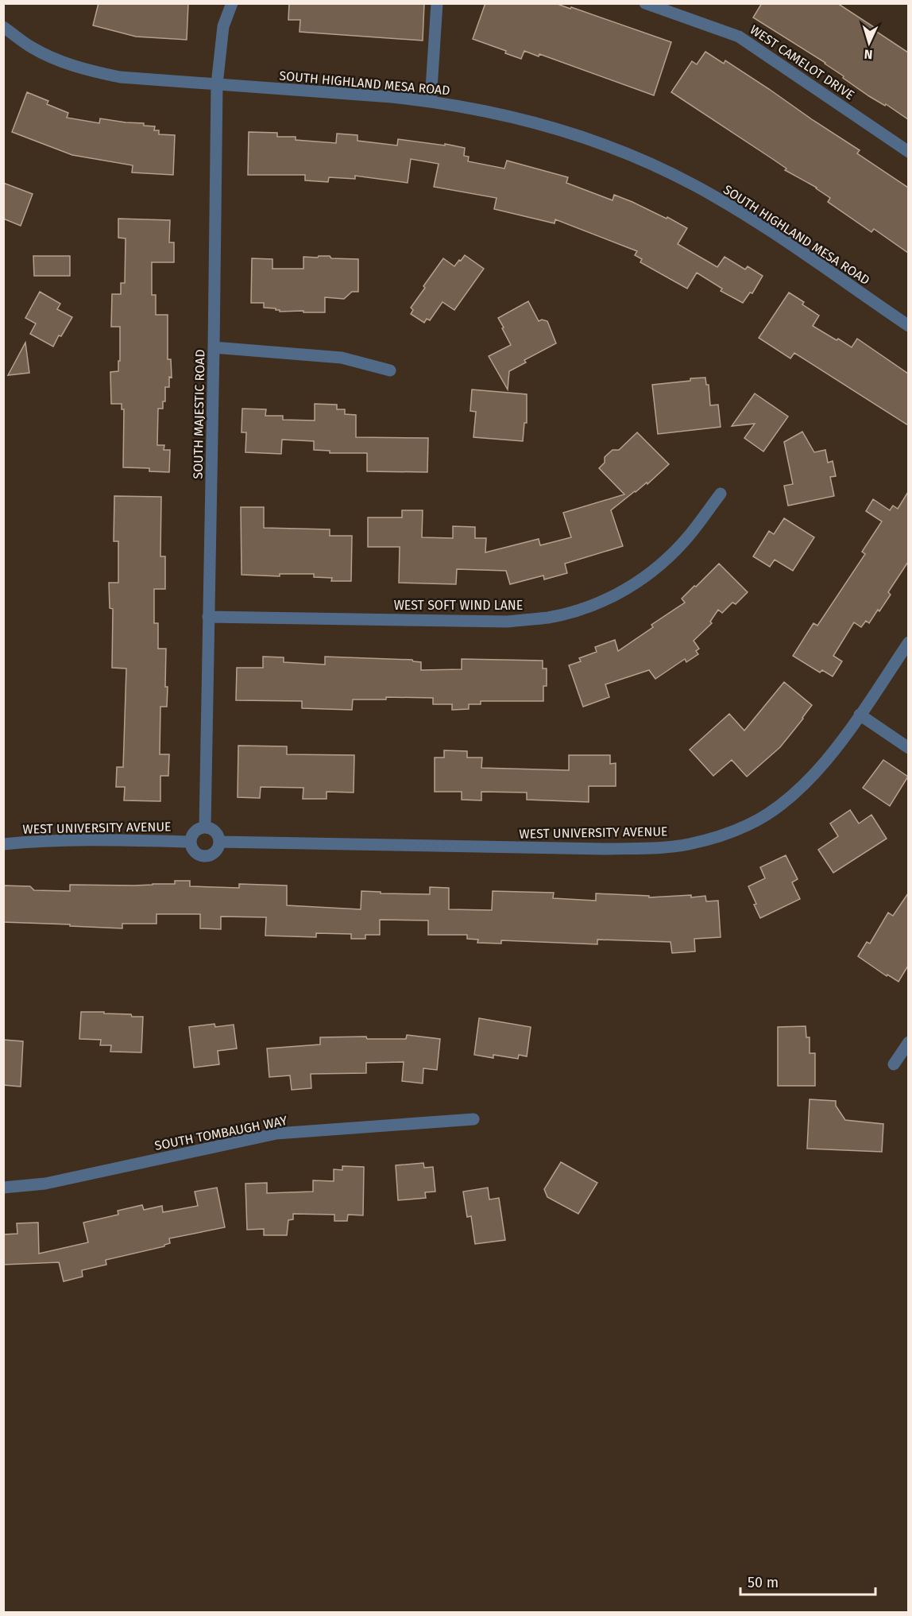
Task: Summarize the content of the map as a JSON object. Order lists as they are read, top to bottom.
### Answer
{
  "streets": {
    "street": [
      "WEST CAMELOT DRIVE",
      "SOUTH HIGHLAND MESA ROAD",
      "SOUTH MAJESTIC ROAD",
      "WEST SOFT WIND LANE",
      "WEST UNIVERSITY AVENUE",
      "SOUTH TOMBAUGH WAY"
    ]
  },
  "crossings": [
    ["SOUTH HIGHLAND MESA ROAD", "SOUTH MAJESTIC ROAD"],
    ["SOUTH MAJESTIC ROAD", "WEST SOFT WIND LANE"],
    ["SOUTH MAJESTIC ROAD", "WEST UNIVERSITY AVENUE"]
  ],
  "scale_bar": "50 m",
  "north": "bottom"
}
